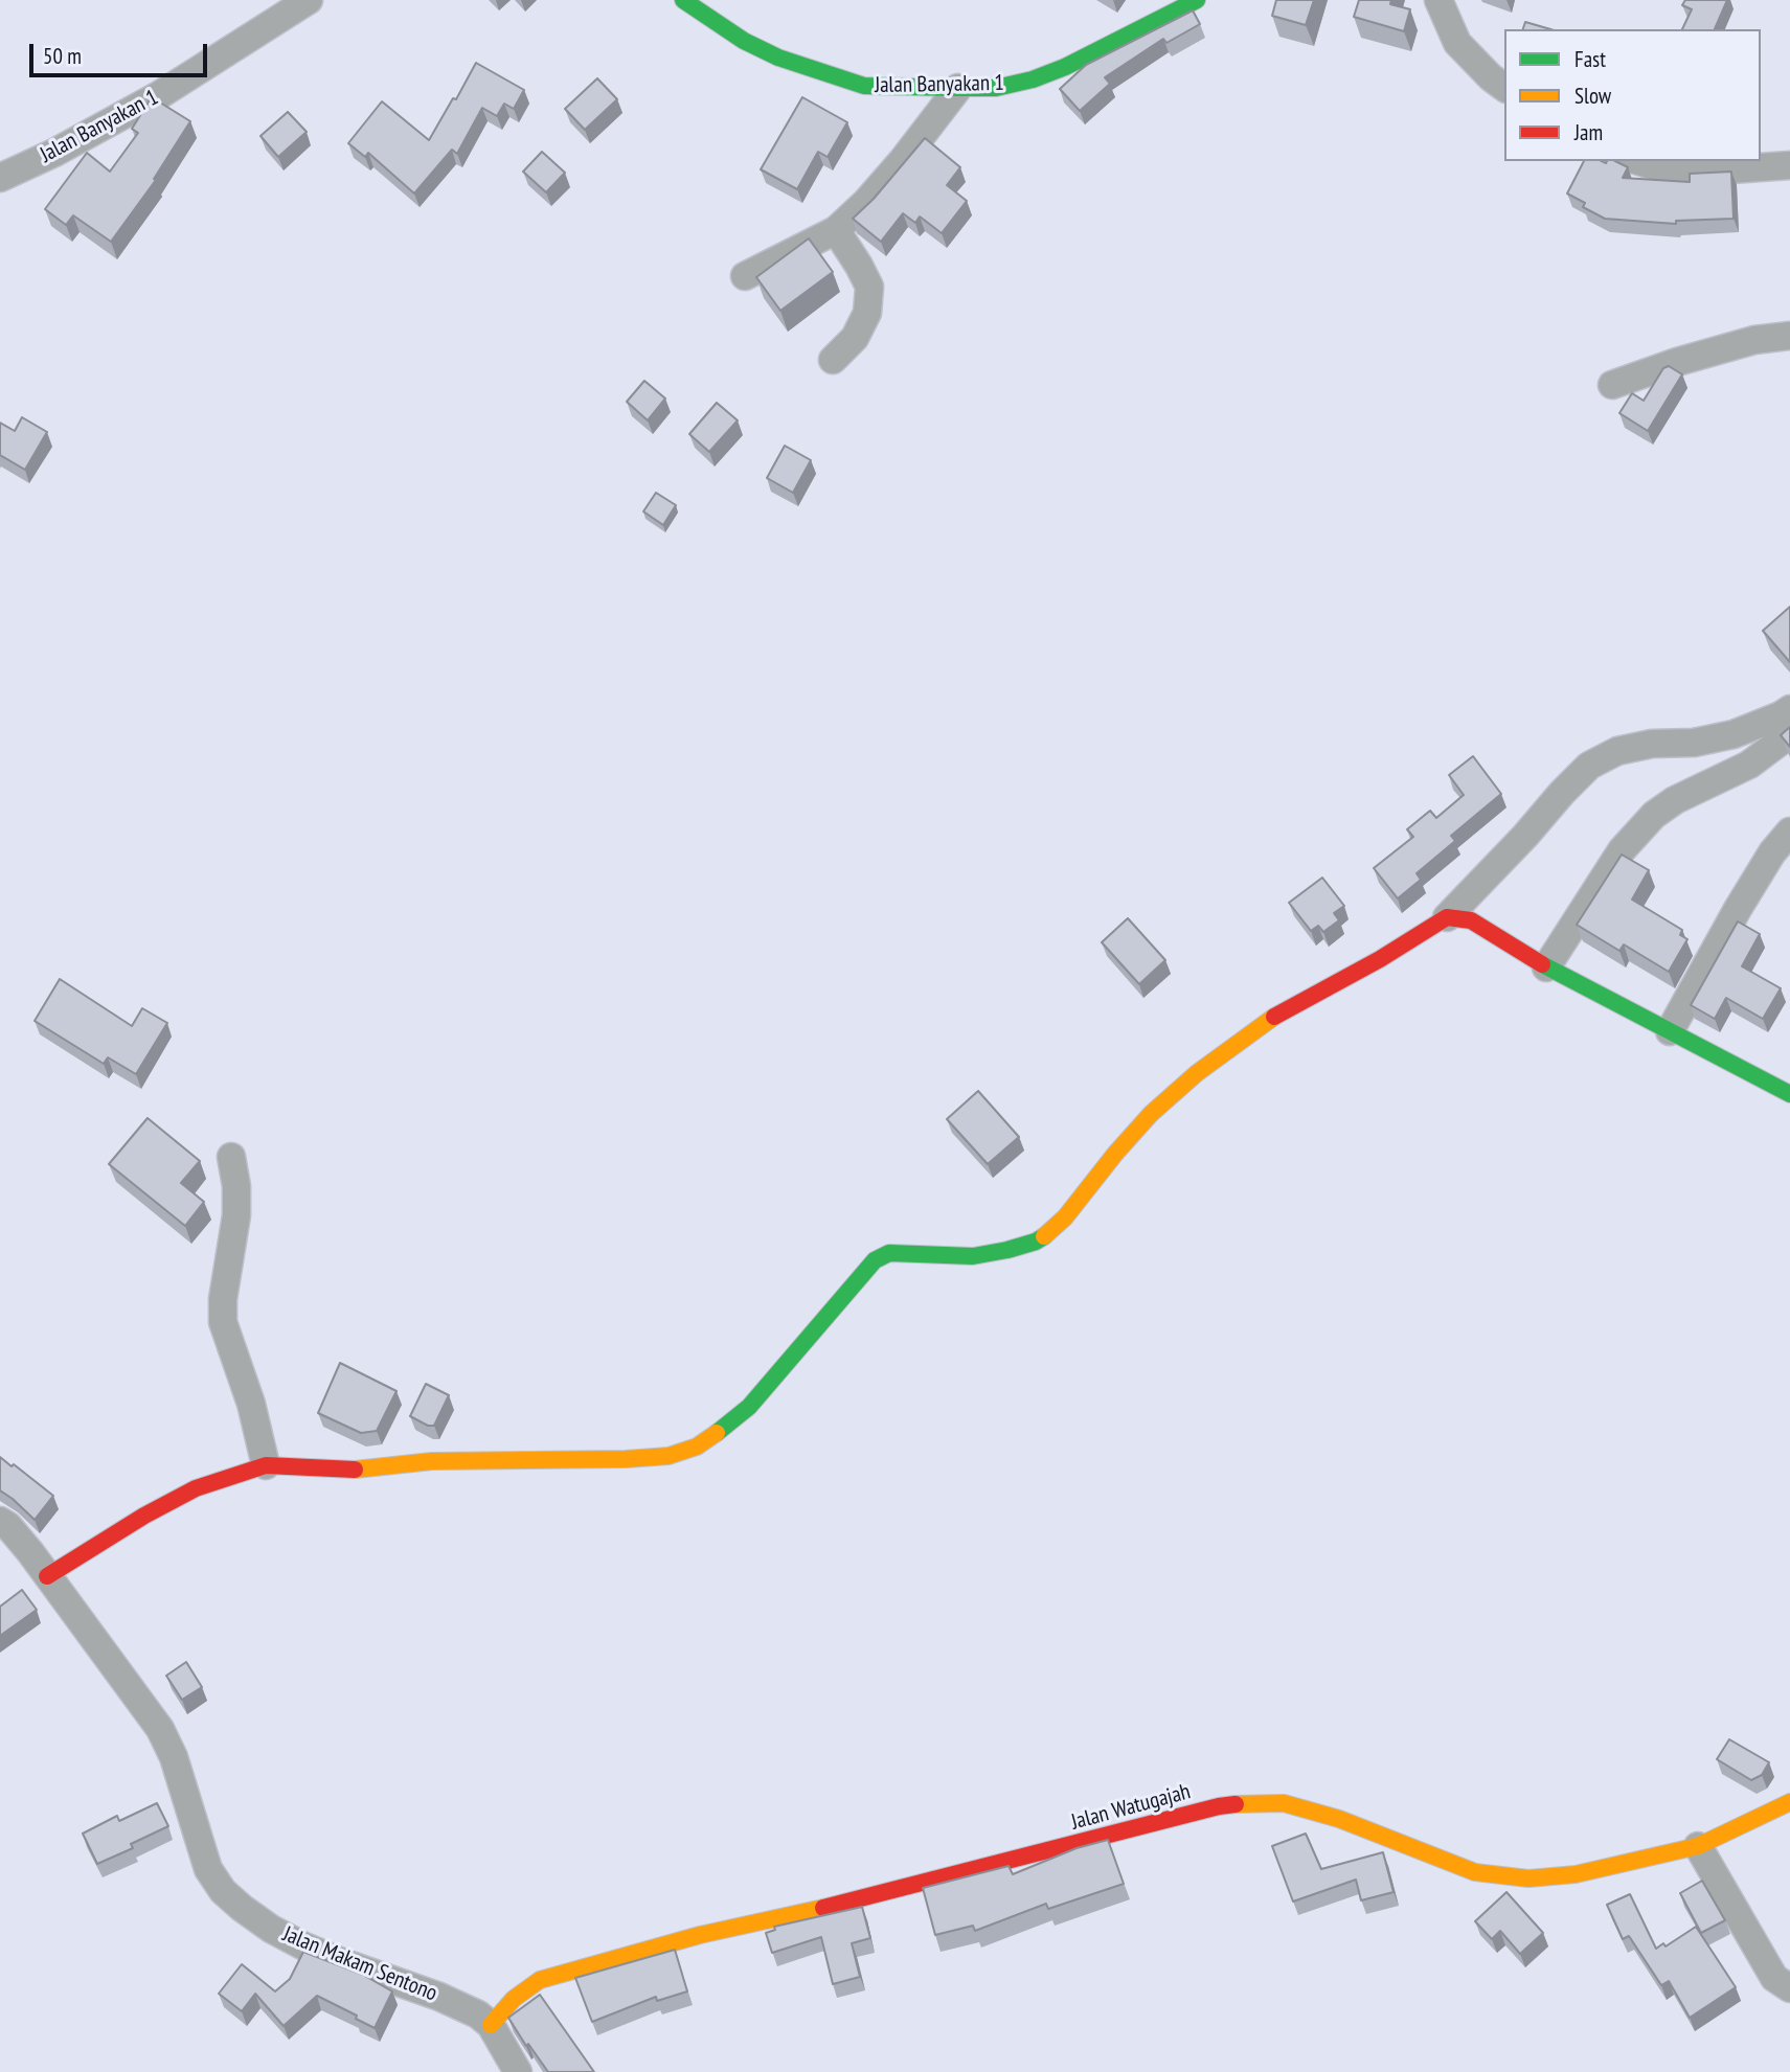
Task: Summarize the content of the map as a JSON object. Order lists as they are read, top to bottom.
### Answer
{
  "streets": {
    "street": ["Jalan Banyakan 1", "Jalan Watugajah", "Jalan Makam Sentono"]
  },
  "crossings": [
    ["Jalan Watugajah", "Jalan Makam Sentono"]
  ],
  "legend": ["Fast", "Slow", "Jam"],
  "scale_bar": "50 m"
}
